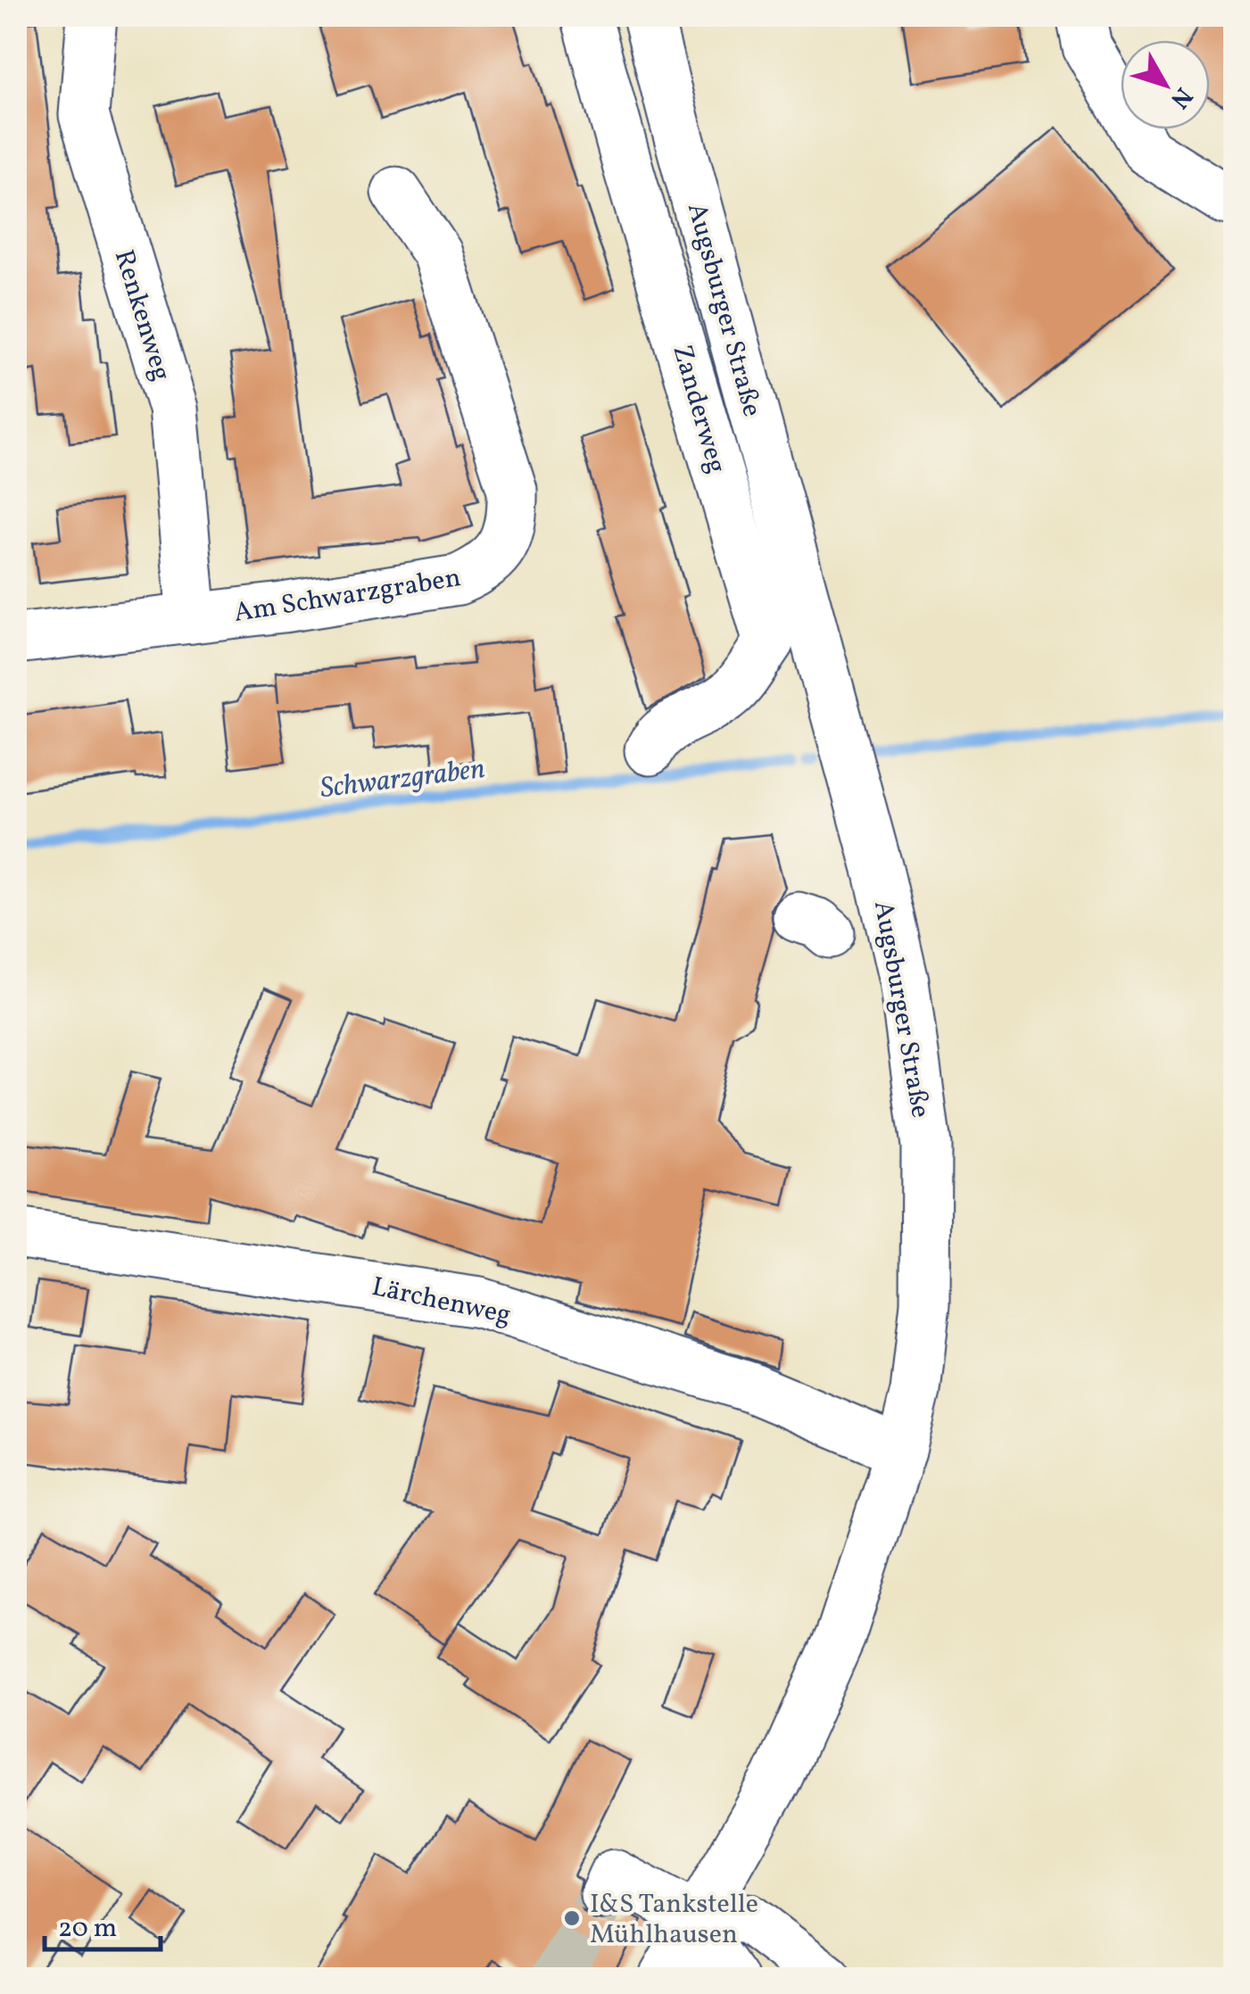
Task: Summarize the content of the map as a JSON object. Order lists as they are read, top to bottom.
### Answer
{
  "streets": {
    "street": [
      "Augsburger Straße",
      "Renkenweg",
      "Zanderweg",
      "Am Schwarzgraben",
      "Lärchenweg"
    ]
  },
  "crossings": [
    ["Augsburger Straße", "Lärchenweg"],
    ["Renkenweg", "Am Schwarzgraben"]
  ],
  "water": ["Schwarzgraben"],
  "places": ["I&S Tankstelle Mühlhausen"],
  "scale_bar": "20 m",
  "north": "bottom right"
}
